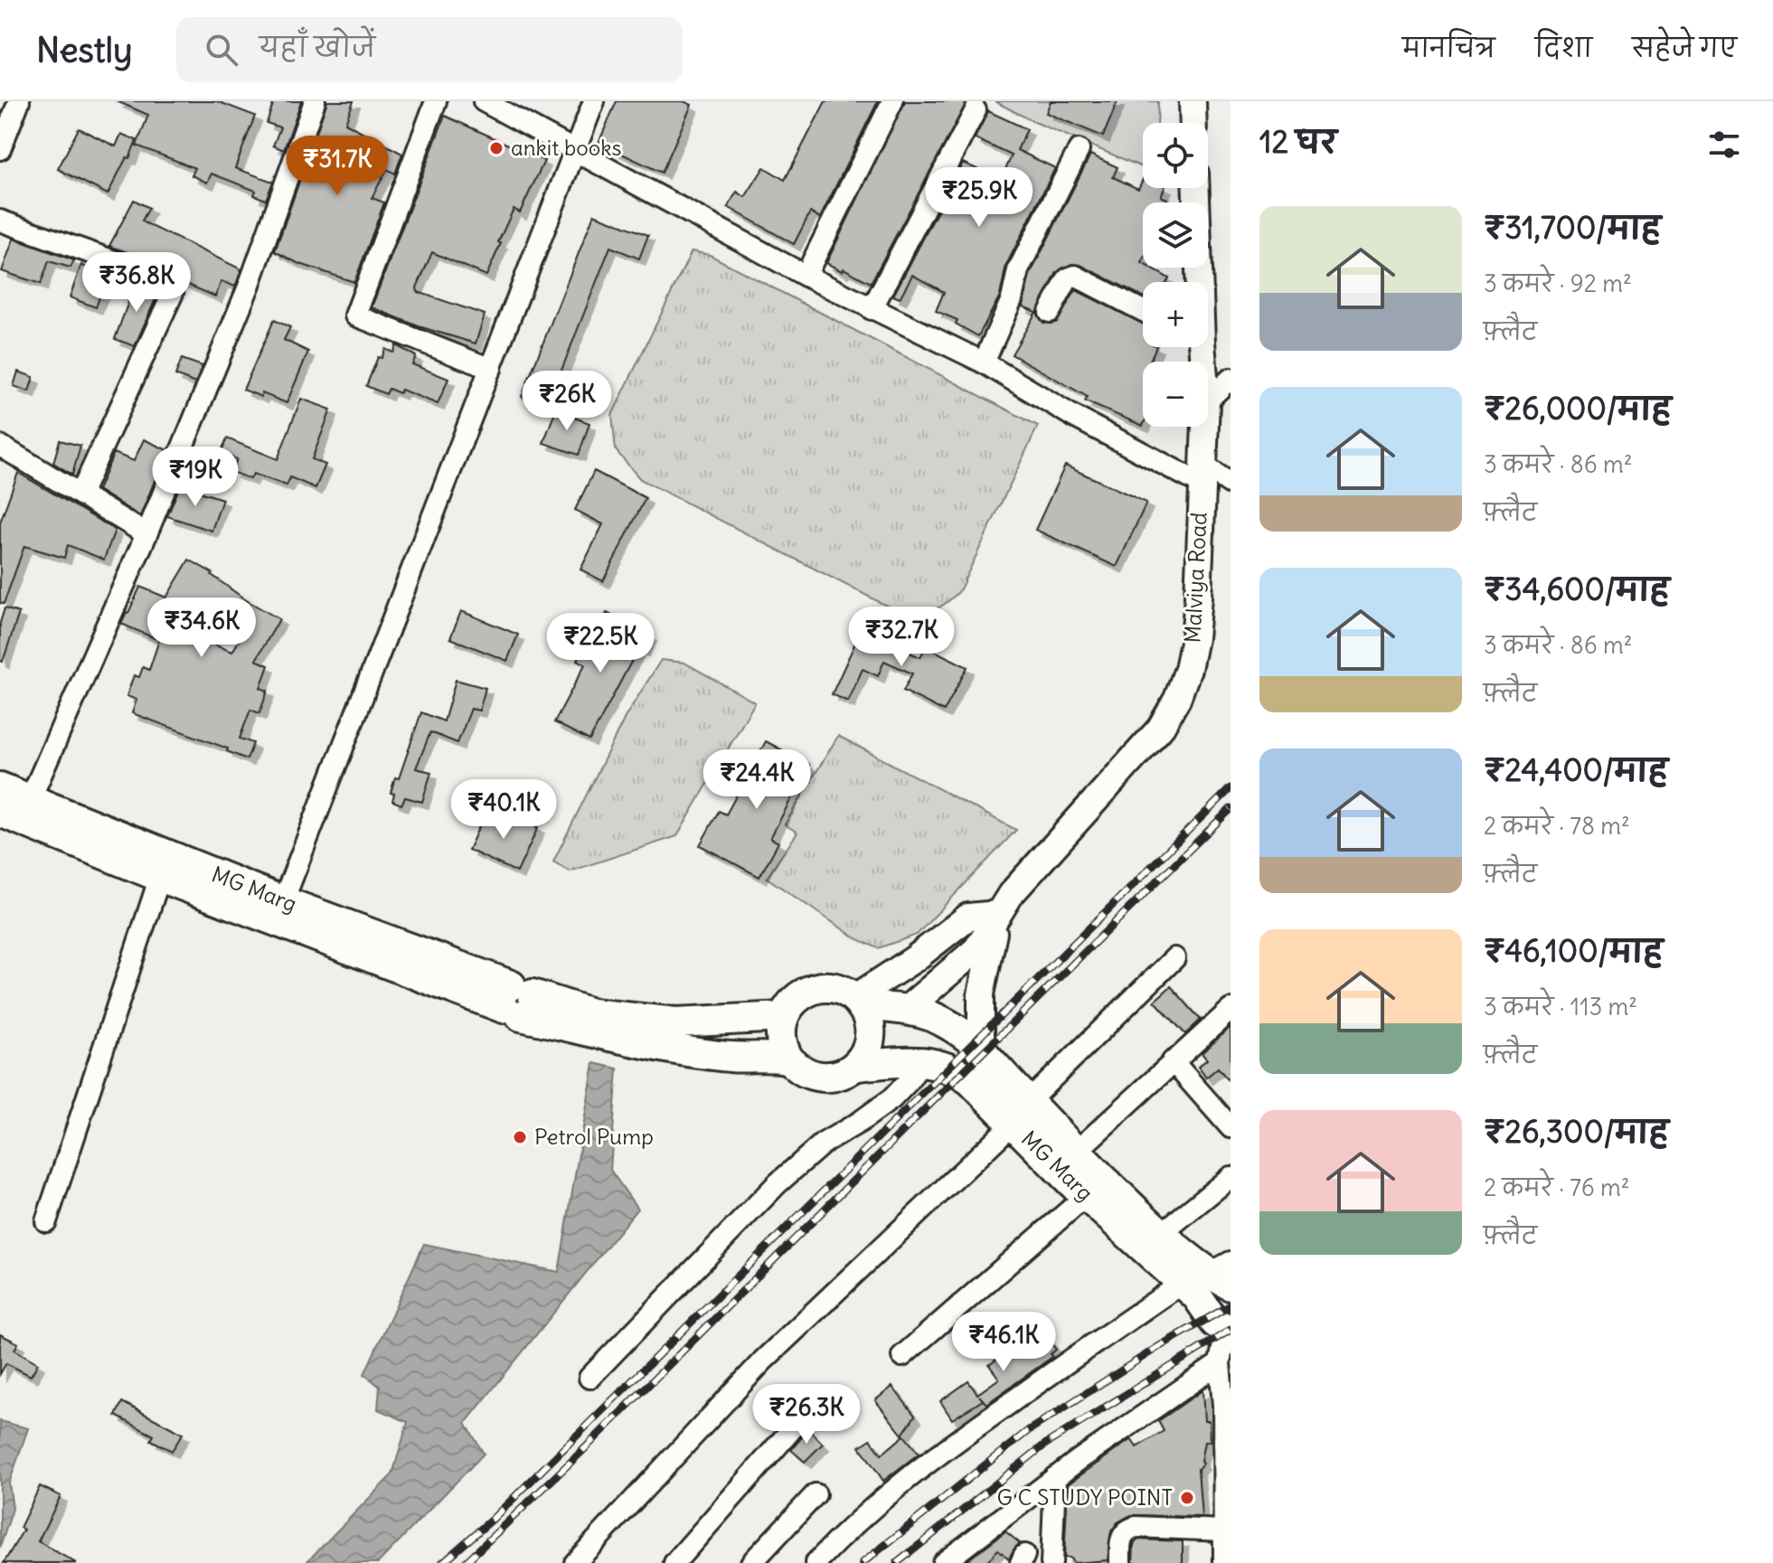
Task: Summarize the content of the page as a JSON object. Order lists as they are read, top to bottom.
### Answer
{
  "streets": {
    "main road": ["MG Marg"],
    "street": ["Malviya Road"]
  },
  "crossings": [
    ["Malviya Road", "MG Marg"]
  ],
  "places": ["ankit books", "Petrol Pump", "G C STUDY POINT"],
  "page": {
    "header": "Nestly",
    "search": "यहाँ खोजें",
    "nav": ["मानचित्र", "दिशा", "सहेजे गए"],
    "heading": "12 घर",
    "map_buttons": ["+", "−"],
    "price": [
      "₹31.7K",
      "₹25.9K",
      "₹36.8K",
      "₹26K",
      "₹19K",
      "₹34.6K",
      "₹32.7K",
      "₹22.5K",
      "₹24.4K",
      "₹40.1K",
      "₹46.1K",
      "₹26.3K"
    ],
    "list": [
      {
        "name": "₹31,700/माह",
        "note": "3 कमरे · 92 m² · फ़्लैट"
      },
      {
        "name": "₹26,000/माह",
        "note": "3 कमरे · 86 m² · फ़्लैट"
      },
      {
        "name": "₹34,600/माह",
        "note": "3 कमरे · 86 m² · फ़्लैट"
      },
      {
        "name": "₹24,400/माह",
        "note": "2 कमरे · 78 m² · फ़्लैट"
      },
      {
        "name": "₹46,100/माह",
        "note": "3 कमरे · 113 m² · फ़्लैट"
      },
      {
        "name": "₹26,300/माह",
        "note": "2 कमरे · 76 m² · फ़्लैट"
      }
    ]
  }
}
